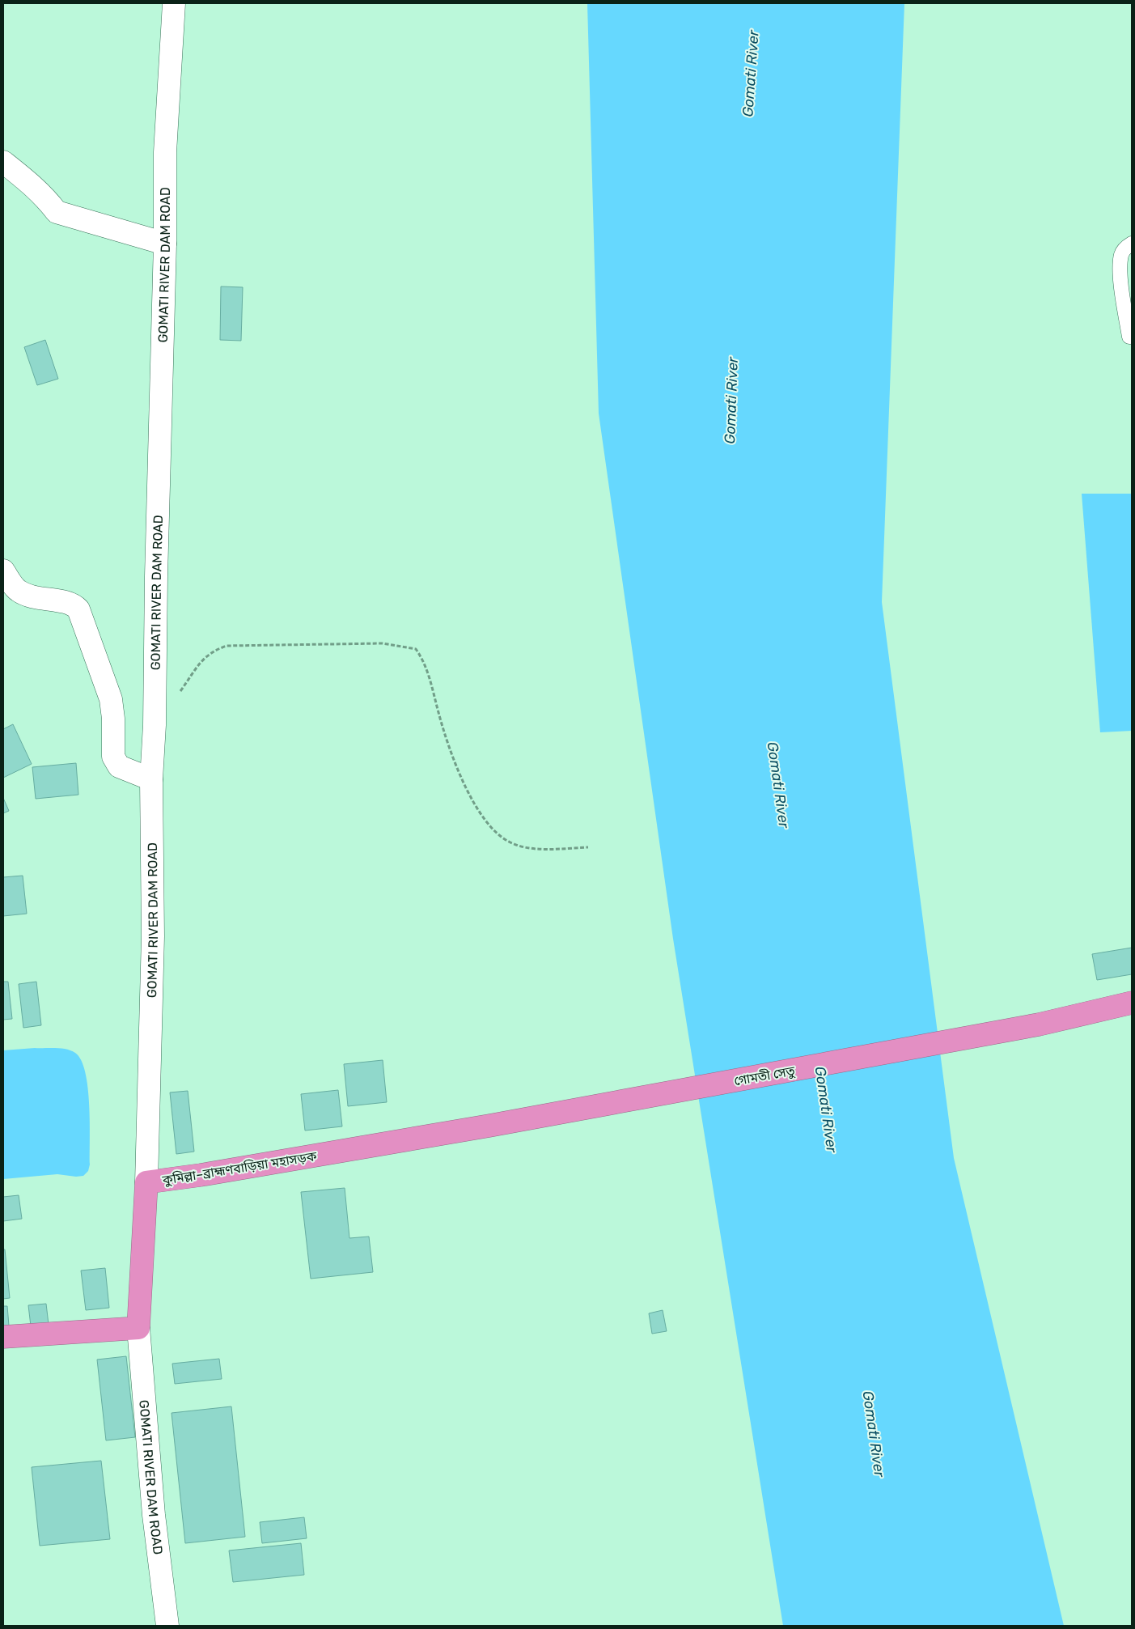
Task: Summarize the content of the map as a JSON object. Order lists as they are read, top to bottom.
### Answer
{
  "streets": {
    "highway": ["গোমতী সেতু", "কুমিল্লা–ব্রাহ্মণবাড়িয়া মহাসড়ক"],
    "main road": ["GOMATI RIVER DAM ROAD"]
  },
  "crossings": [
    ["GOMATI RIVER DAM ROAD", "কুমিল্লা–ব্রাহ্মণবাড়িয়া মহাসড়ক"],
    ["গোমতী সেতু", "কুমিল্লা–ব্রাহ্মণবাড়িয়া মহাসড়ক"]
  ],
  "water": ["Gomati River"]
}
